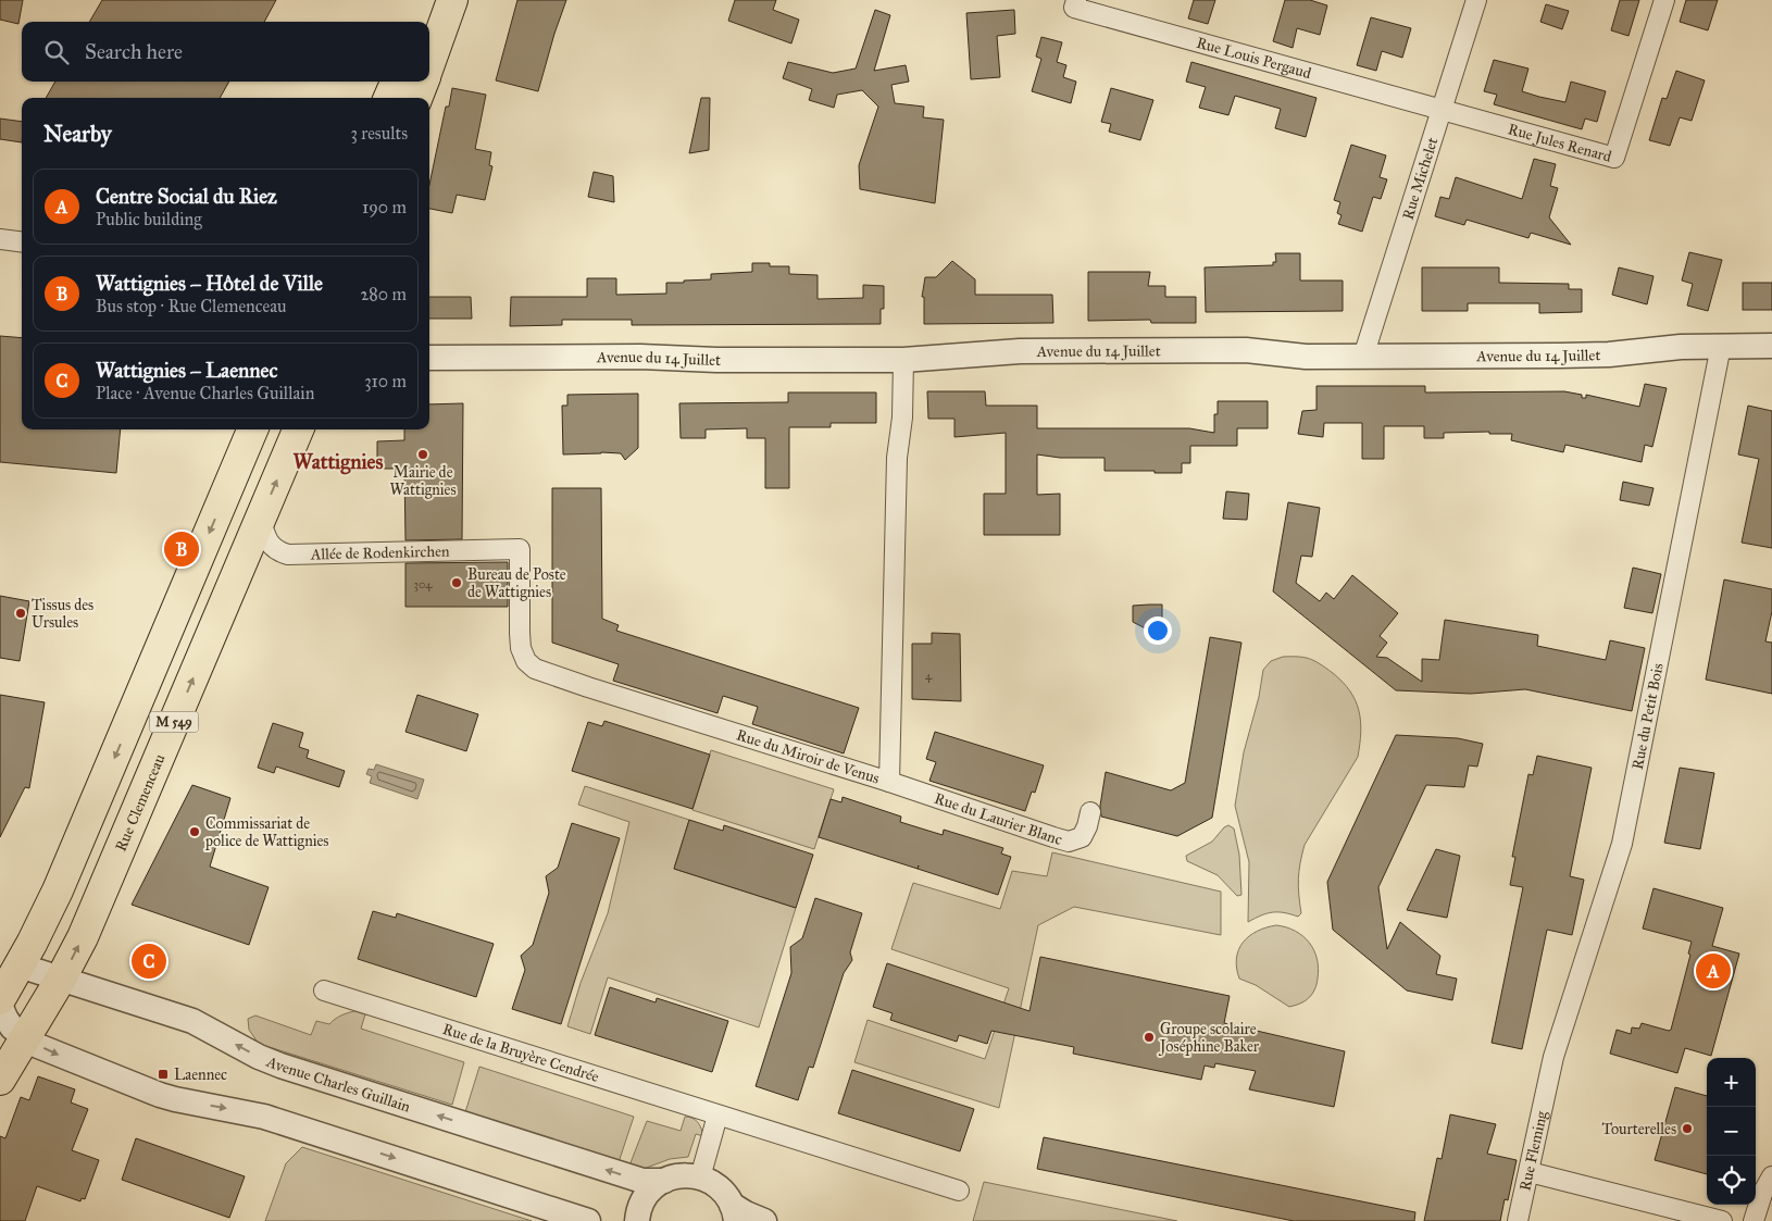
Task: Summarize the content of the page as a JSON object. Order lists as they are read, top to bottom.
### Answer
{
  "streets": {
    "main road": ["M 549", "Rue Clemenceau"],
    "street": [
      "Rue Louis Pergaud",
      "Rue Jules Renard",
      "Rue Michelet",
      "Avenue du 14 Juillet",
      "Allée de Rodenkirchen",
      "Rue du Petit Bois",
      "Rue du Miroir de Venus",
      "Rue du Laurier Blanc",
      "Rue de la Bruyère Cendrée",
      "Avenue Charles Guillain",
      "Rue Fleming"
    ]
  },
  "crossings": [
    ["Rue Louis Pergaud", "Rue Jules Renard"],
    ["Rue Louis Pergaud", "Rue Michelet"],
    ["Rue Jules Renard", "Rue Michelet"],
    ["Rue Michelet", "Avenue du 14 Juillet"],
    ["Avenue du 14 Juillet", "Rue du Petit Bois"],
    ["Avenue du 14 Juillet", "Rue du Miroir de Venus"],
    ["Allée de Rodenkirchen", "Rue du Miroir de Venus"],
    ["Allée de Rodenkirchen", "Rue Clemenceau"],
    ["Rue du Petit Bois", "Rue Fleming"],
    ["M 549", "Avenue Charles Guillain"],
    ["Rue du Miroir de Venus", "Rue du Laurier Blanc"],
    ["Rue Clemenceau", "Avenue Charles Guillain"]
  ],
  "districts": ["Wattignies"],
  "places": {
    "other": [
      "Mairie de Wattignies",
      "Bureau de Poste de Wattignies",
      "Tissus des Ursules",
      "Commissariat de police de Wattignies",
      "Groupe scolaire Joséphine Baker",
      "Tourterelles"
    ],
    "transit": ["Laennec"]
  },
  "house_numbers": ["304", "4"],
  "page": {
    "search": "Search here",
    "heading": ["Nearby", "3 results"],
    "list": [
      {
        "mark": "A",
        "name": "Centre Social du Riez",
        "note": "Public building",
        "value": "190 m"
      },
      {
        "mark": "B",
        "name": "Wattignies – Hôtel de Ville",
        "note": "Bus stop · Rue Clemenceau",
        "value": "280 m"
      },
      {
        "mark": "C",
        "name": "Wattignies – Laennec",
        "note": "Place · Avenue Charles Guillain",
        "value": "310 m"
      }
    ],
    "pins": ["B", "C", "A"],
    "map_buttons": ["+", "−"]
  }
}
